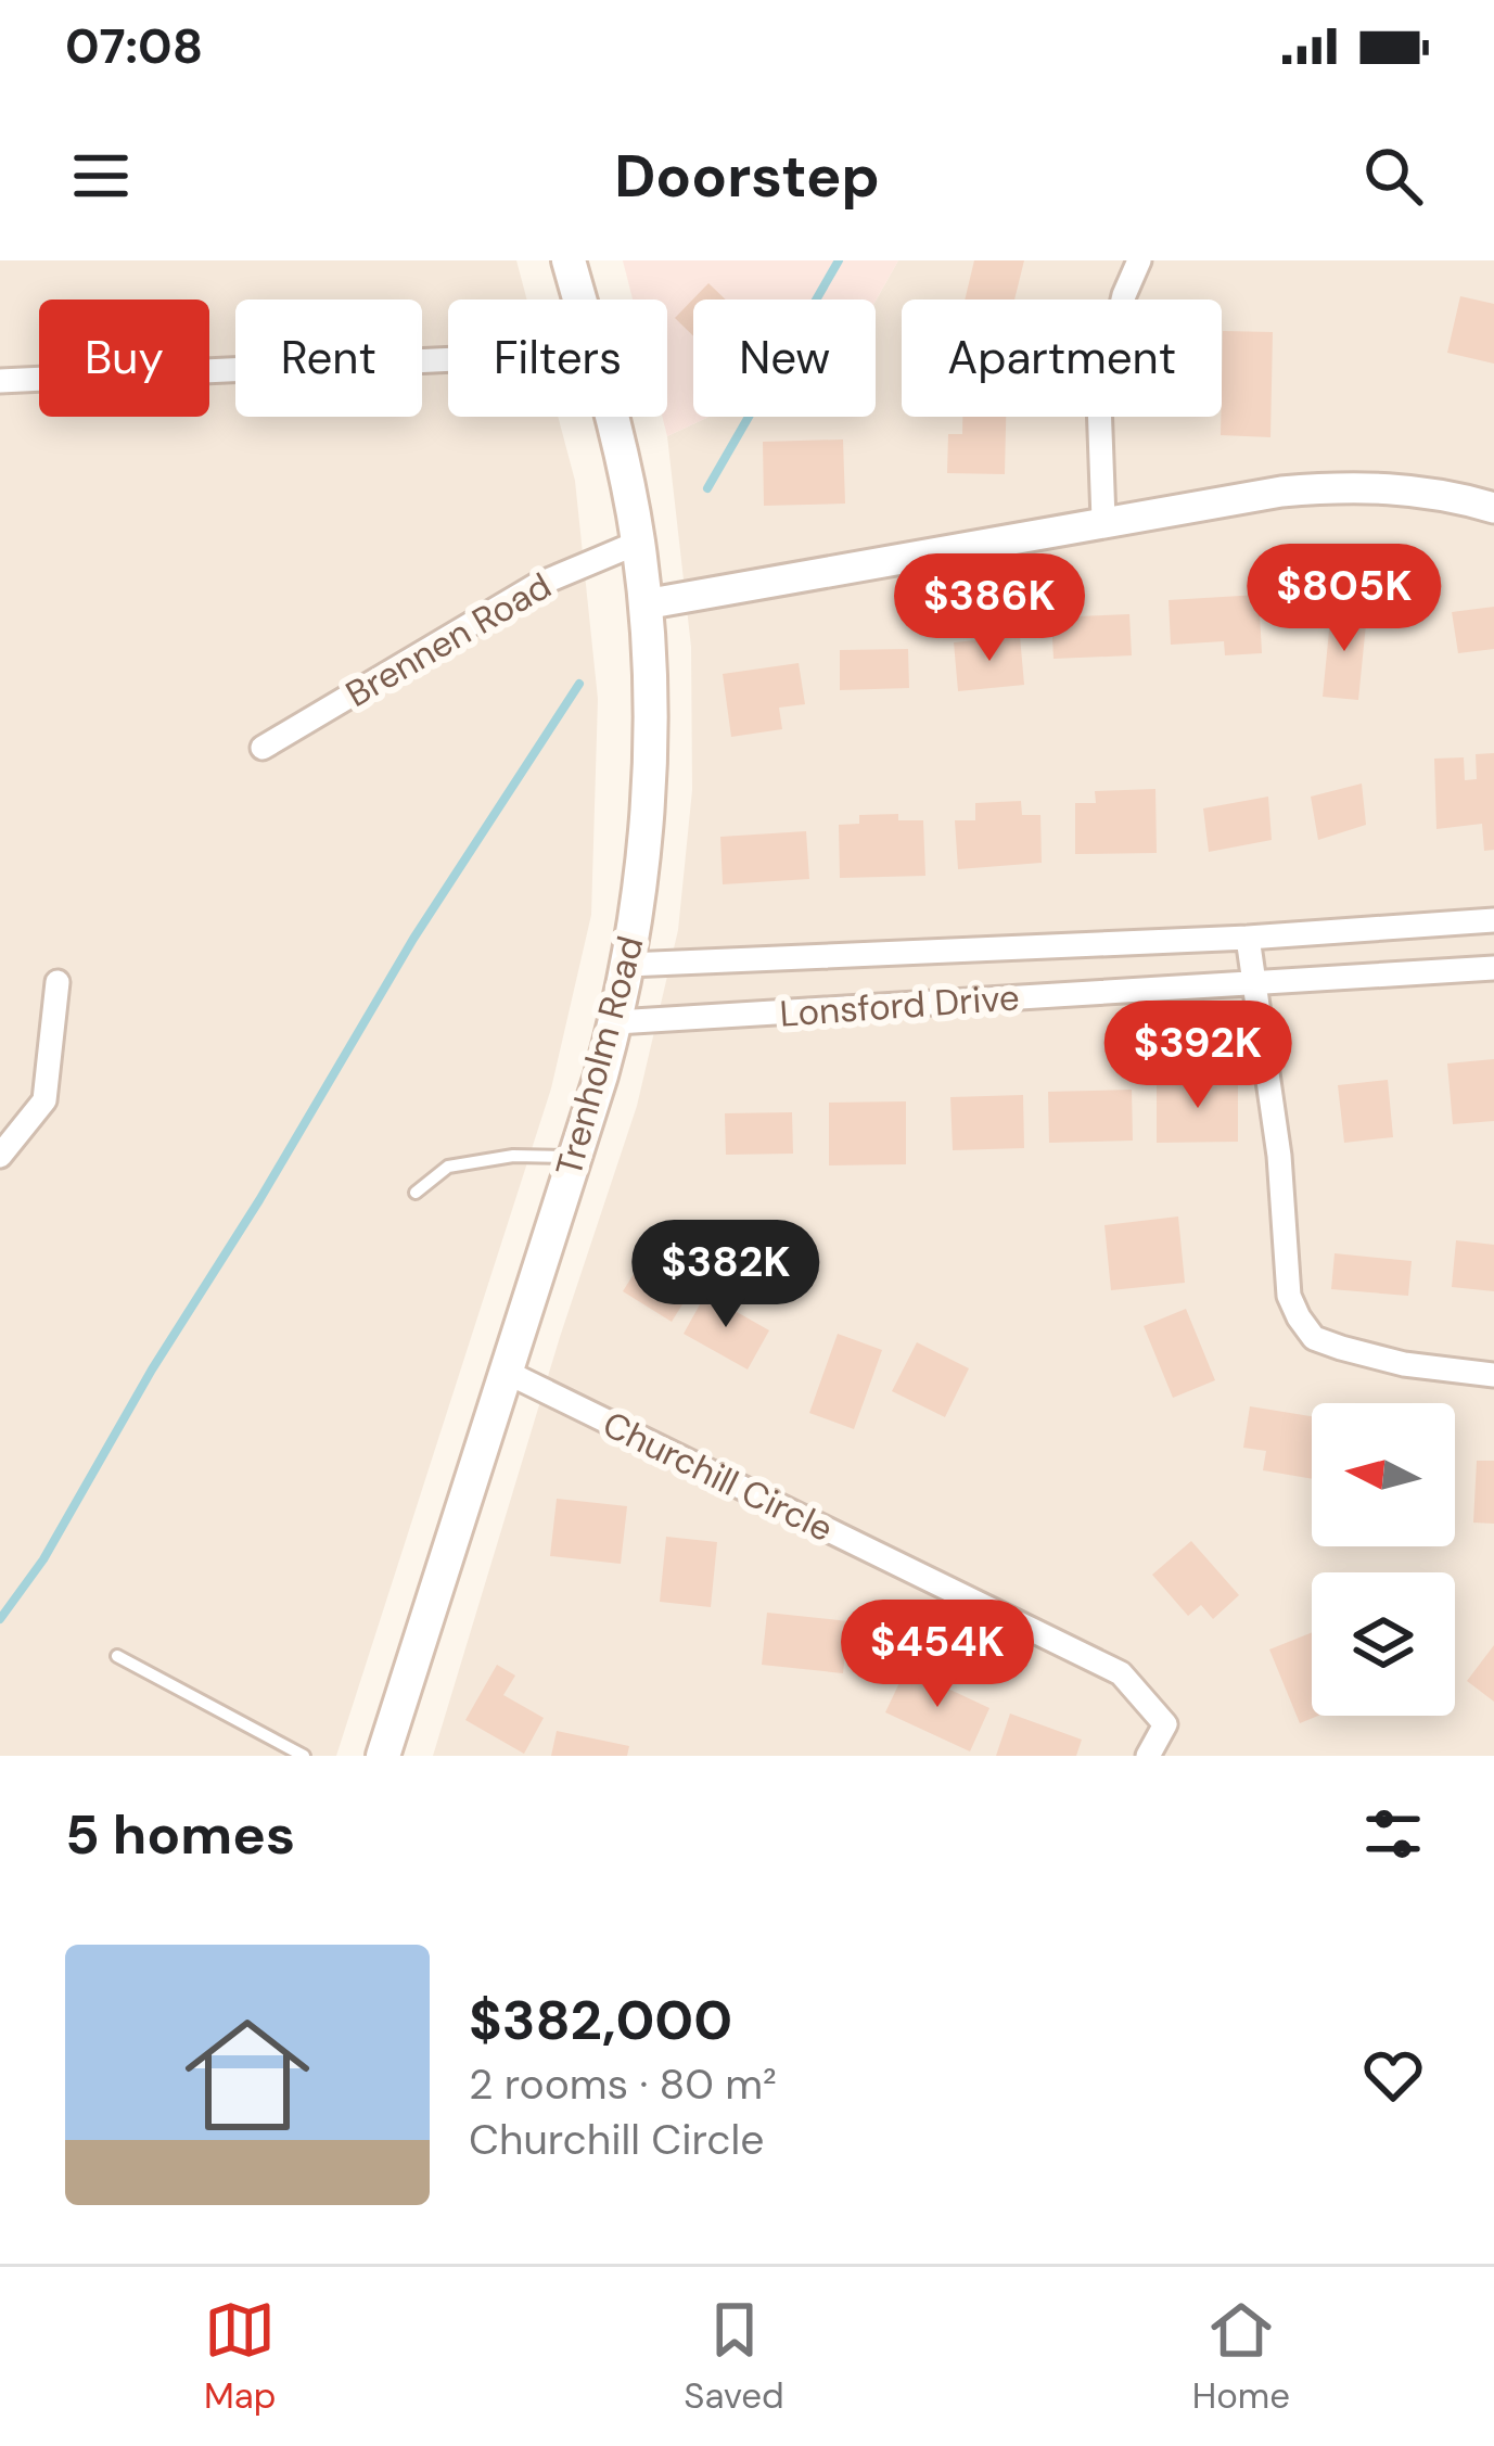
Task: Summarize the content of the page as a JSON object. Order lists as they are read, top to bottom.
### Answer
{
  "streets": {
    "main road": ["Trenholm Road"],
    "street": ["Brennen Road", "Lonsford Drive", "Churchill Circle"]
  },
  "crossings": [
    ["Brennen Road", "Trenholm Road"],
    ["Lonsford Drive", "Trenholm Road"],
    ["Trenholm Road", "Churchill Circle"]
  ],
  "north": "left",
  "page": {
    "status": "07:08",
    "header": "Doorstep",
    "chip": [
      "Buy",
      "Rent",
      "Filters",
      "New",
      "Apartment"
    ],
    "price": [
      "$805K",
      "$386K",
      "$392K",
      "$382K",
      "$454K"
    ],
    "heading": "5 homes",
    "list": [
      {
        "name": "$382,000",
        "note": "2 rooms · 80 m² · Churchill Circle"
      }
    ],
    "tabs": ["Map", "Saved", "Home"]
  }
}
